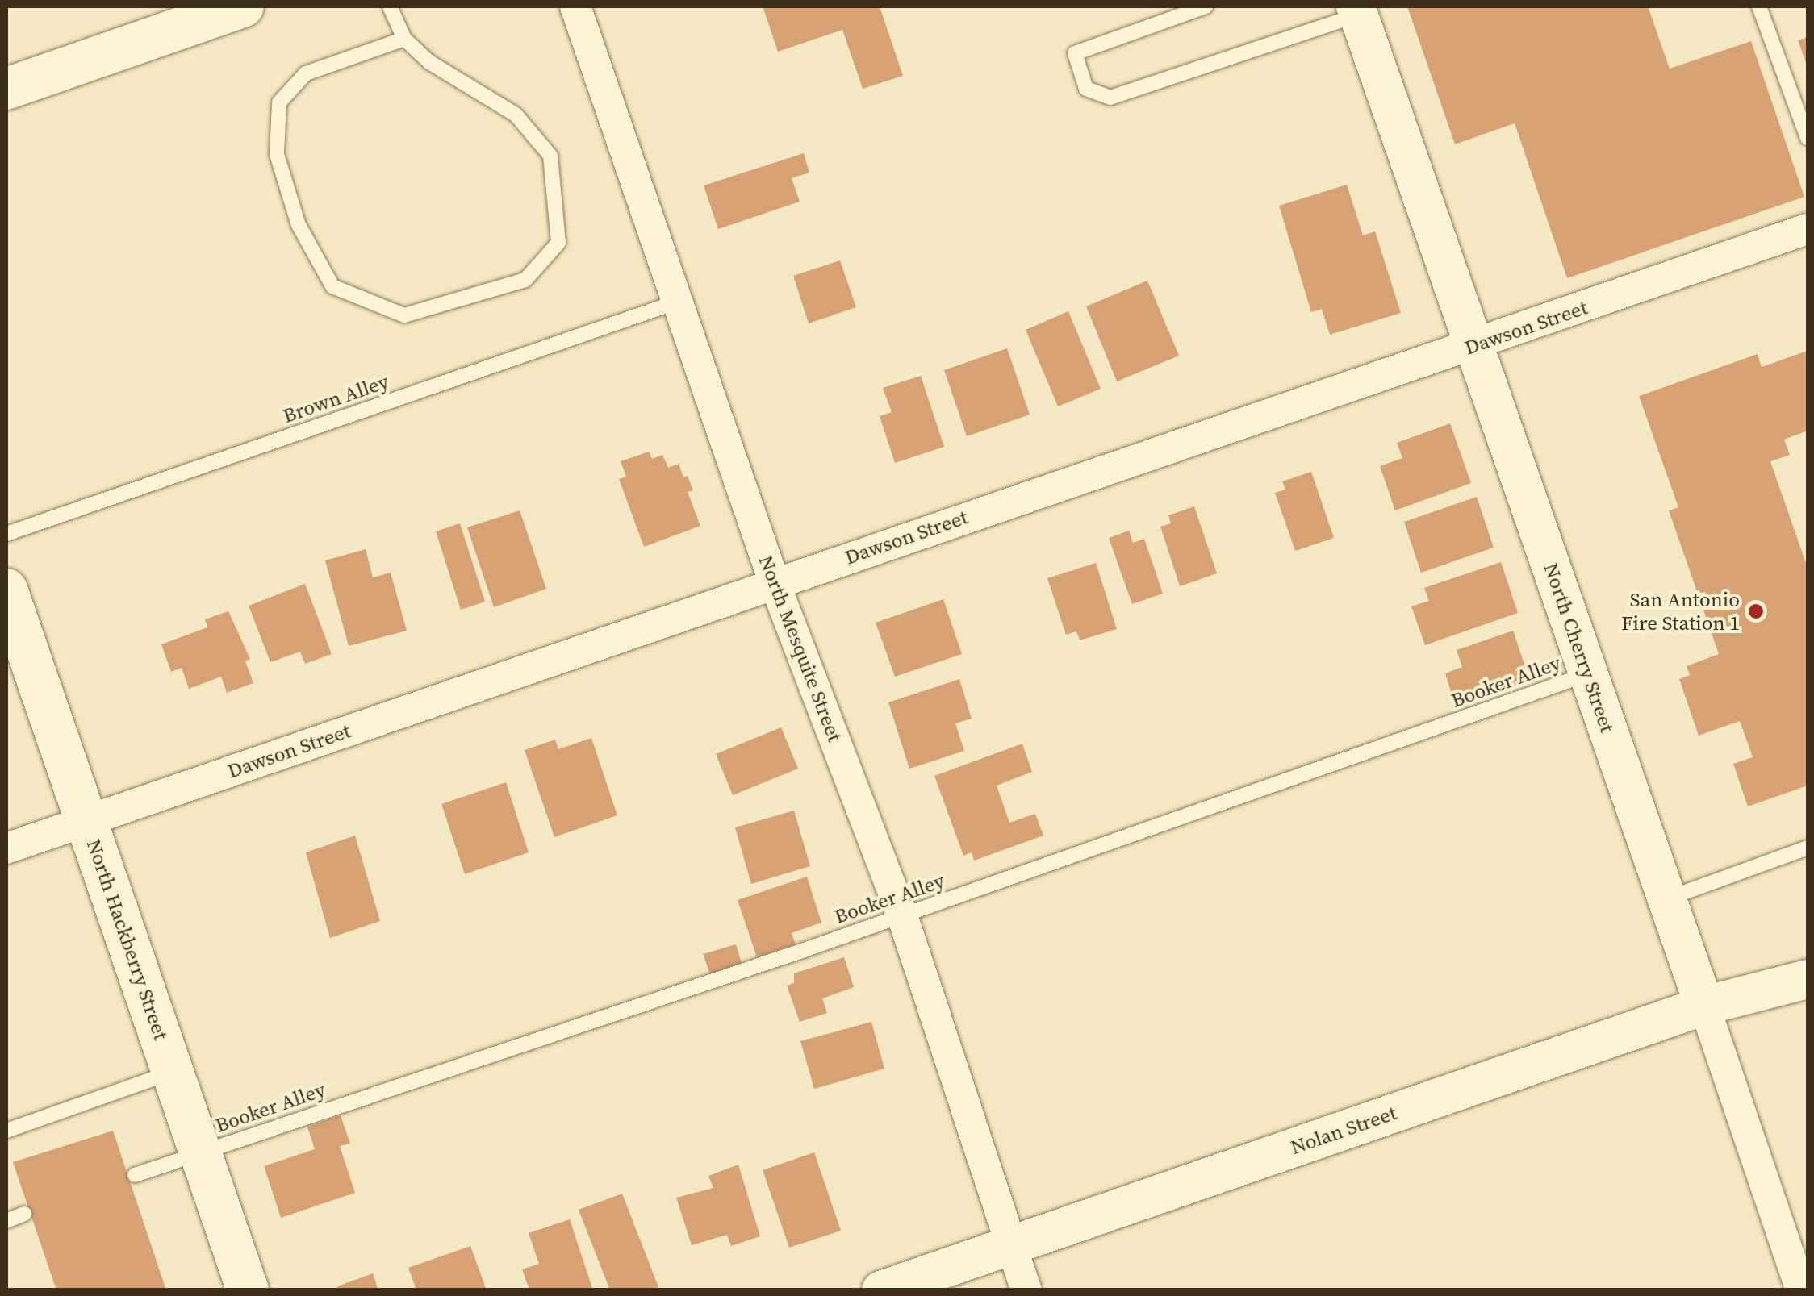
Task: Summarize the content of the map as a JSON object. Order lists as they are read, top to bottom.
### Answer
{
  "streets": {
    "main road": ["North Hackberry Street"],
    "street": [
      "Dawson Street",
      "North Cherry Street",
      "North Mesquite Street",
      "Nolan Street"
    ],
    "lane": ["Brown Alley", "Booker Alley"]
  },
  "crossings": [
    ["Dawson Street", "North Cherry Street"],
    ["Dawson Street", "North Mesquite Street"],
    ["Dawson Street", "North Hackberry Street"],
    ["Brown Alley", "North Mesquite Street"],
    ["North Cherry Street", "Booker Alley"],
    ["North Cherry Street", "Nolan Street"],
    ["North Mesquite Street", "Booker Alley"],
    ["North Mesquite Street", "Nolan Street"],
    ["Booker Alley", "North Hackberry Street"]
  ],
  "places": ["San Antonio Fire Station 1"]
}
